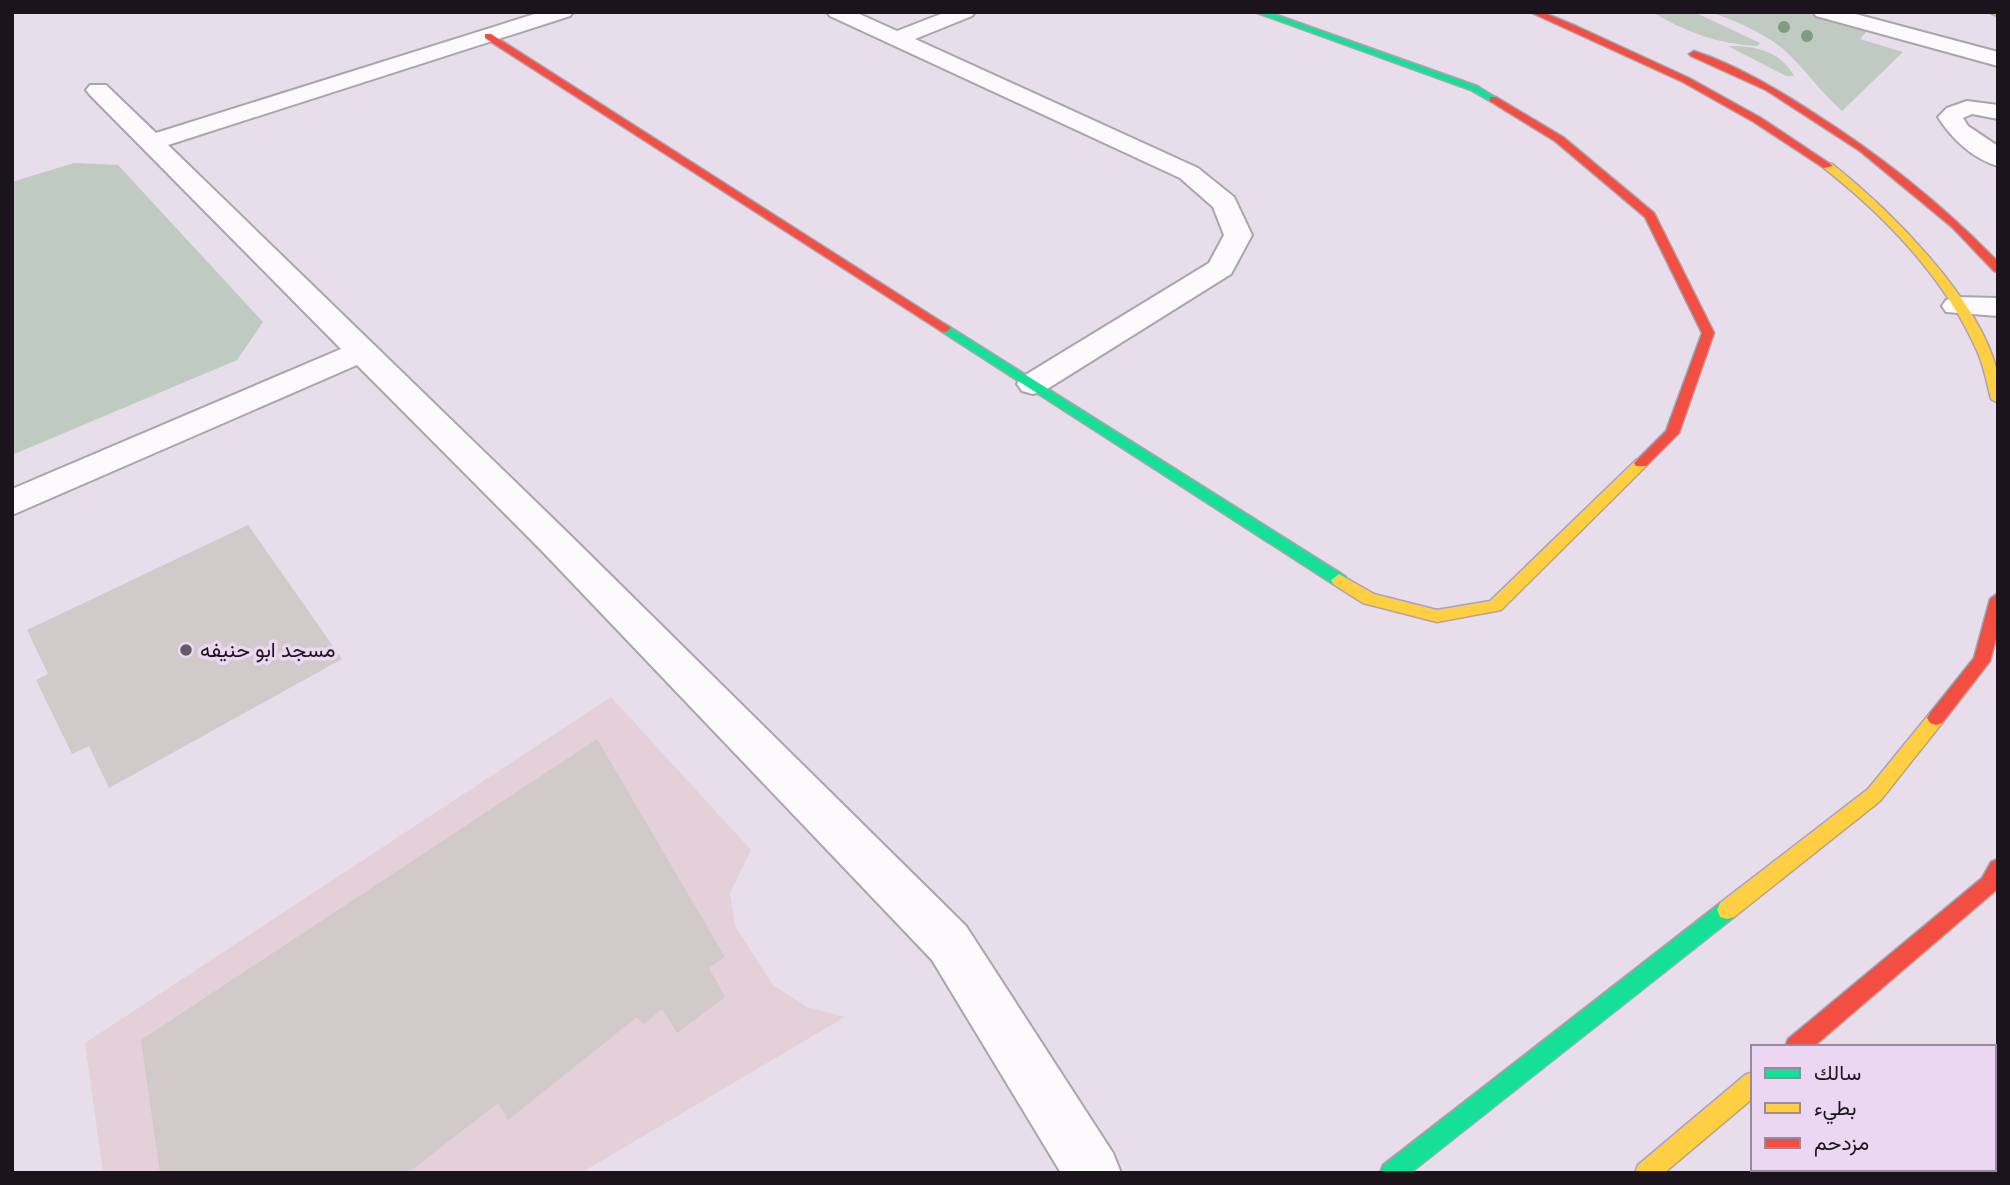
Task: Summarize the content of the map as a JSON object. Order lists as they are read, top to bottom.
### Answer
{
  "places": ["مسجد ابو حنيفه"],
  "legend": ["سالك", "بطيء", "مزدحم"]
}
